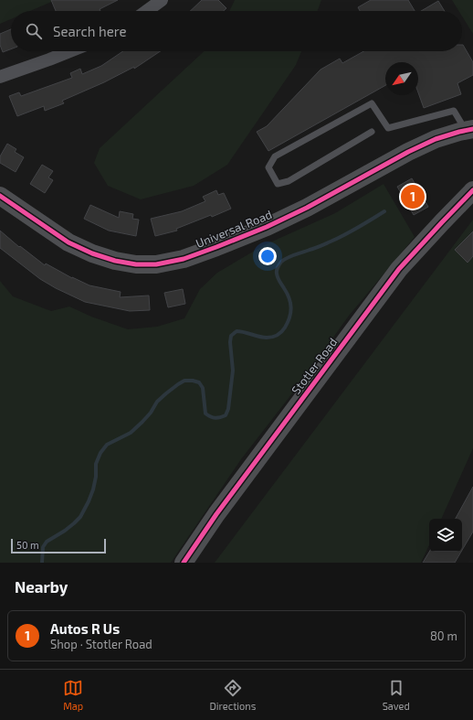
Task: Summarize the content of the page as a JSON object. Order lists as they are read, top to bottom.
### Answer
{
  "streets": {
    "street": ["Universal Road", "Stotler Road"]
  },
  "scale_bar": "50 m",
  "north": "bottom left",
  "page": {
    "search": "Search here",
    "pins": "1",
    "scale": "50 m",
    "heading": "Nearby",
    "list": [
      {
        "mark": "1",
        "name": "Autos R Us",
        "note": "Shop · Stotler Road",
        "value": "80 m"
      }
    ],
    "nav": ["Map", "Directions", "Saved"]
  }
}
